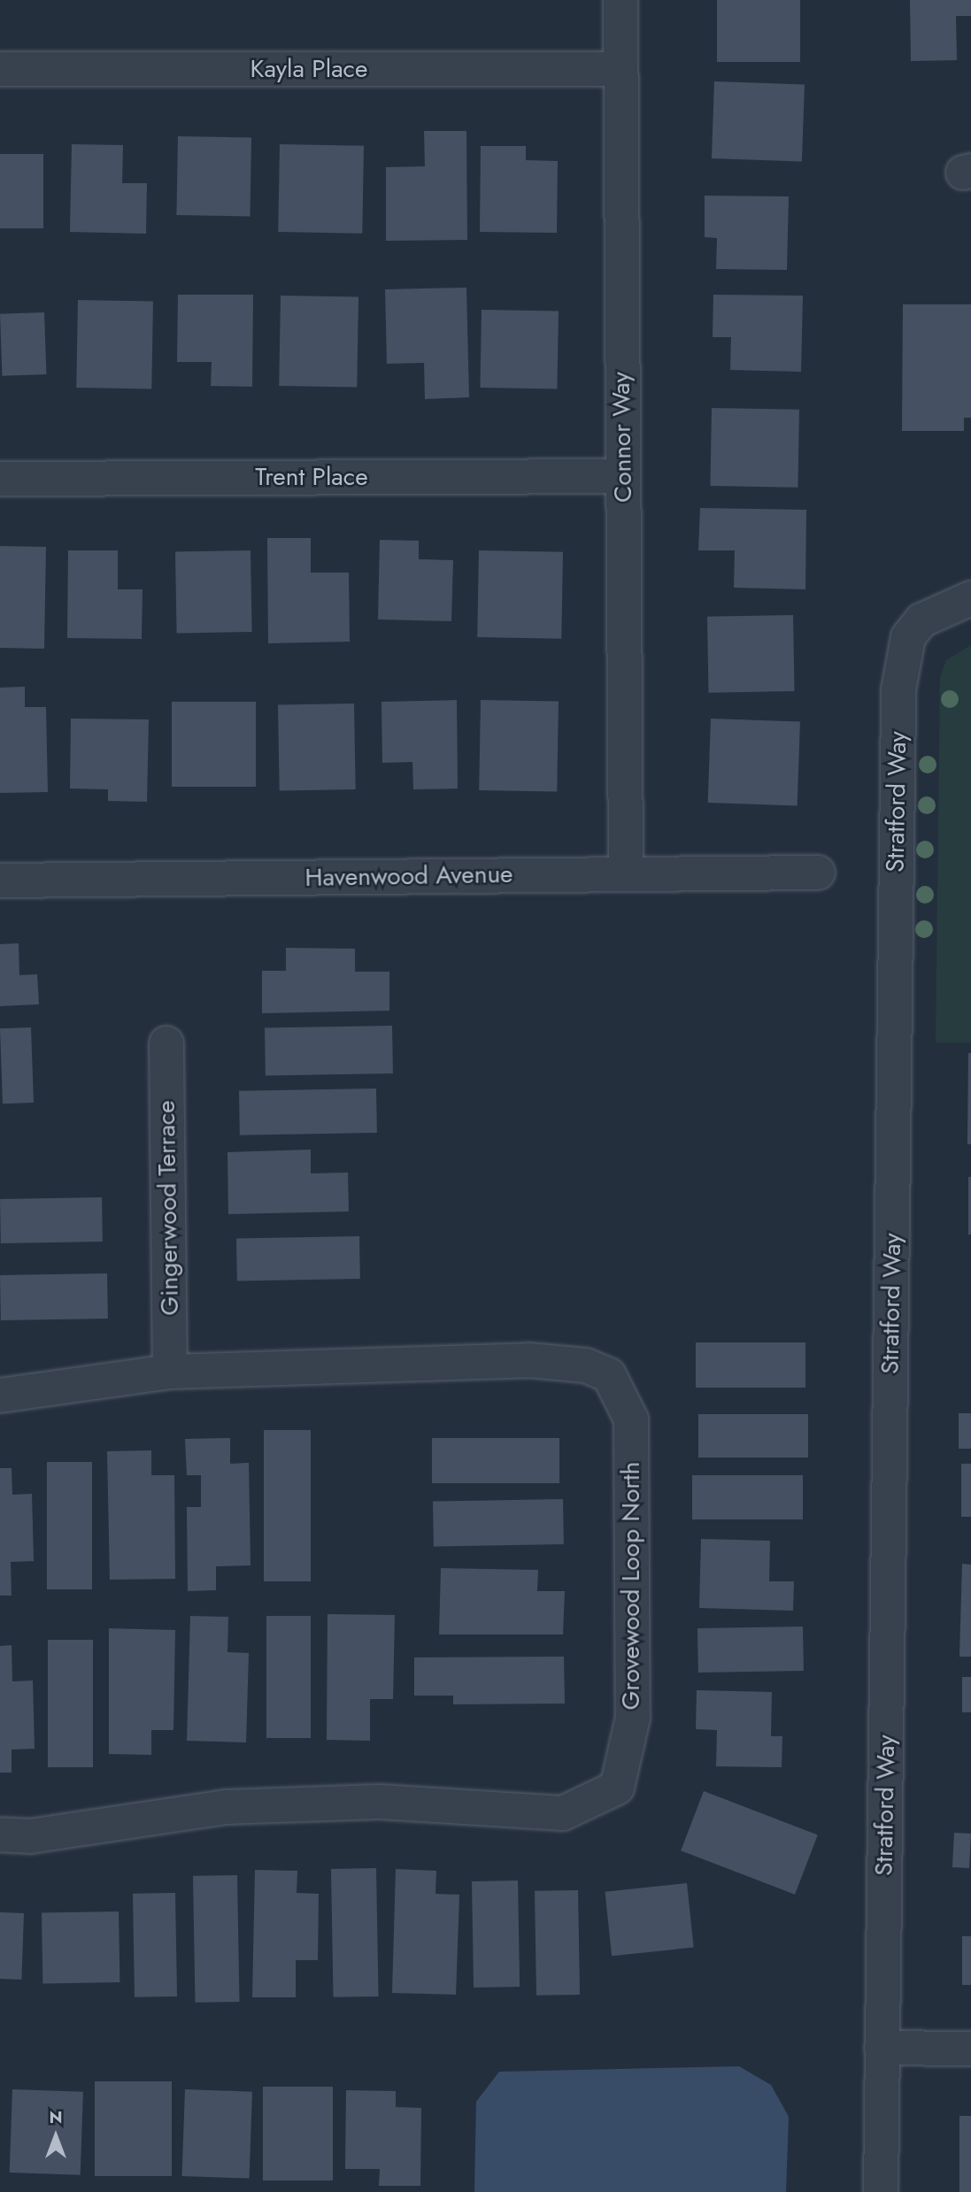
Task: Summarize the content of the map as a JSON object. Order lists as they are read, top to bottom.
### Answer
{
  "streets": {
    "street": [
      "Kayla Place",
      "Connor Way",
      "Trent Place",
      "Stratford Way",
      "Havenwood Avenue",
      "Gingerwood Terrace",
      "Grovewood Loop North"
    ]
  },
  "crossings": [
    ["Kayla Place", "Connor Way"],
    ["Connor Way", "Trent Place"],
    ["Connor Way", "Havenwood Avenue"],
    ["Gingerwood Terrace", "Grovewood Loop North"]
  ],
  "north": "top"
}
